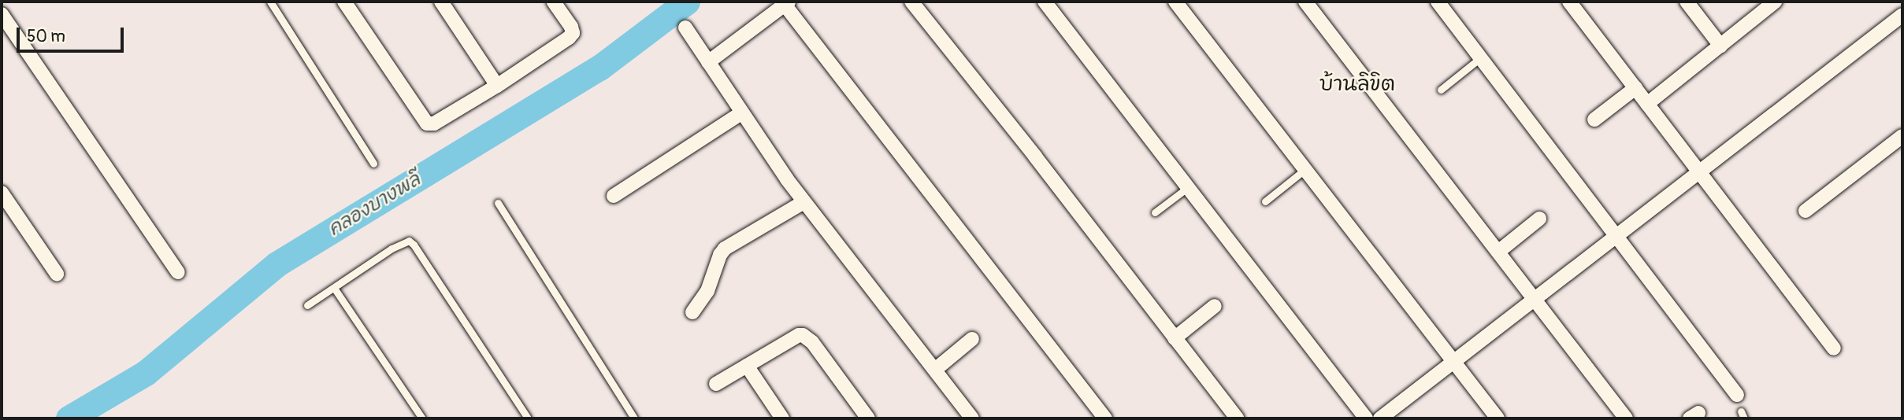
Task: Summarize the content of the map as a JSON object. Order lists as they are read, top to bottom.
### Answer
{
  "districts": ["บ้านลิขิต"],
  "water": ["คลองบางพลี"],
  "scale_bar": "50 m"
}
